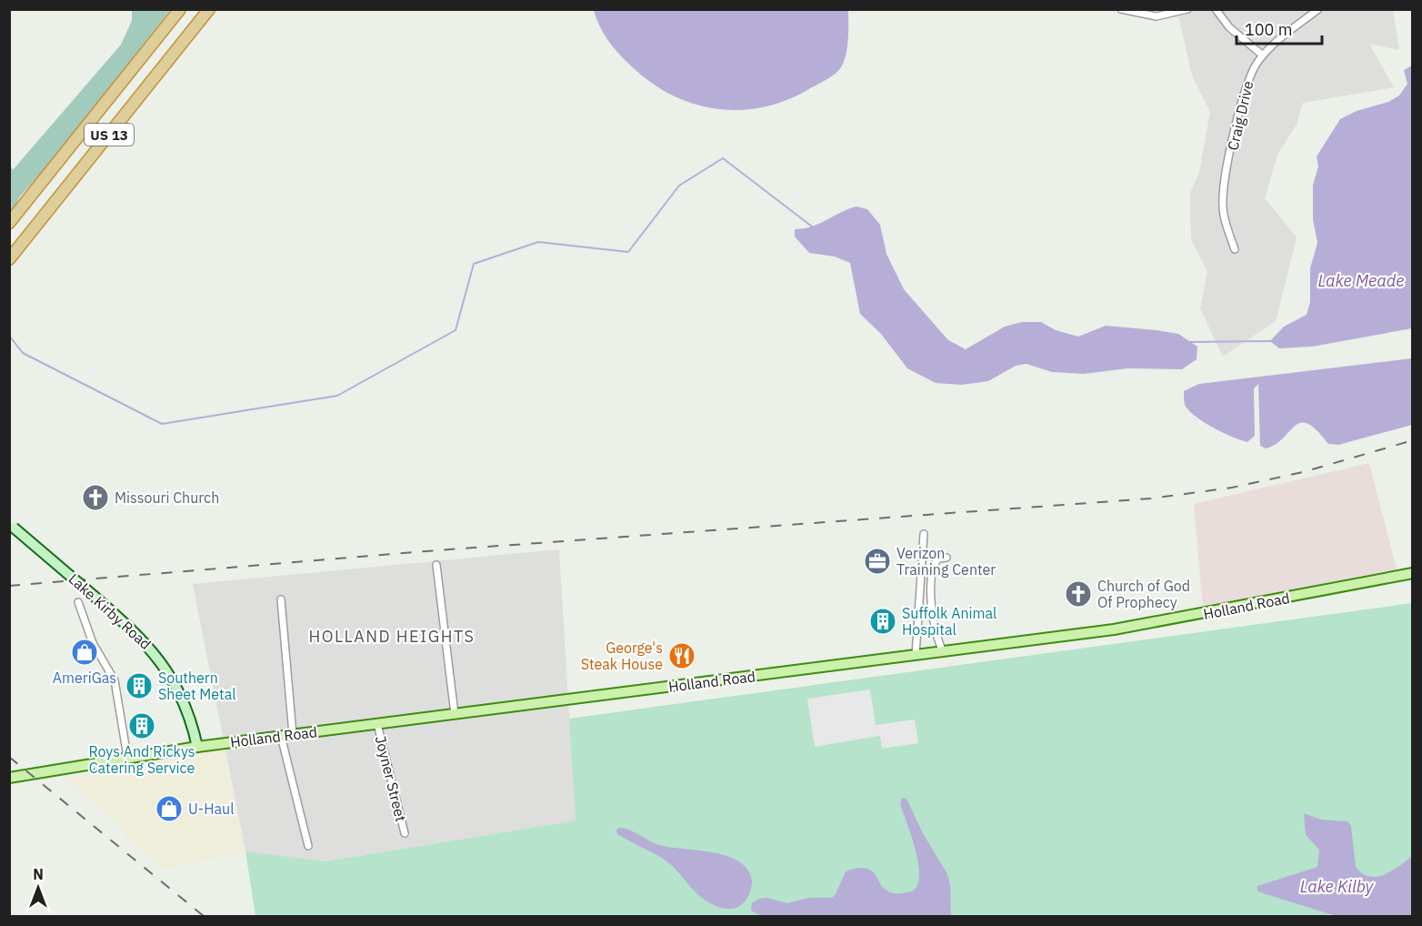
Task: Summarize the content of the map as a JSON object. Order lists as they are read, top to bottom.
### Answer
{
  "streets": {
    "highway": ["US 13"],
    "main road": ["Holland Road"],
    "street": ["Craig Drive", "Lake Kirby Road", "Joyner Street"]
  },
  "crossings": [
    ["Holland Road", "Lake Kirby Road"],
    ["Holland Road", "Joyner Street"]
  ],
  "districts": ["HOLLAND HEIGHTS"],
  "water": ["Lake Meade", "Lake Kilby"],
  "places": {
    "church": ["Missouri Church", "Church of God Of Prophecy"],
    "office": ["Verizon Training Center"],
    "building": ["Suffolk Animal Hospital", "Southern Sheet Metal", "Roys And Rickys Catering Service"],
    "shop": ["AmeriGas", "U-Haul"],
    "restaurant": ["George's Steak House"]
  },
  "scale_bar": "100 m",
  "north": "top"
}
